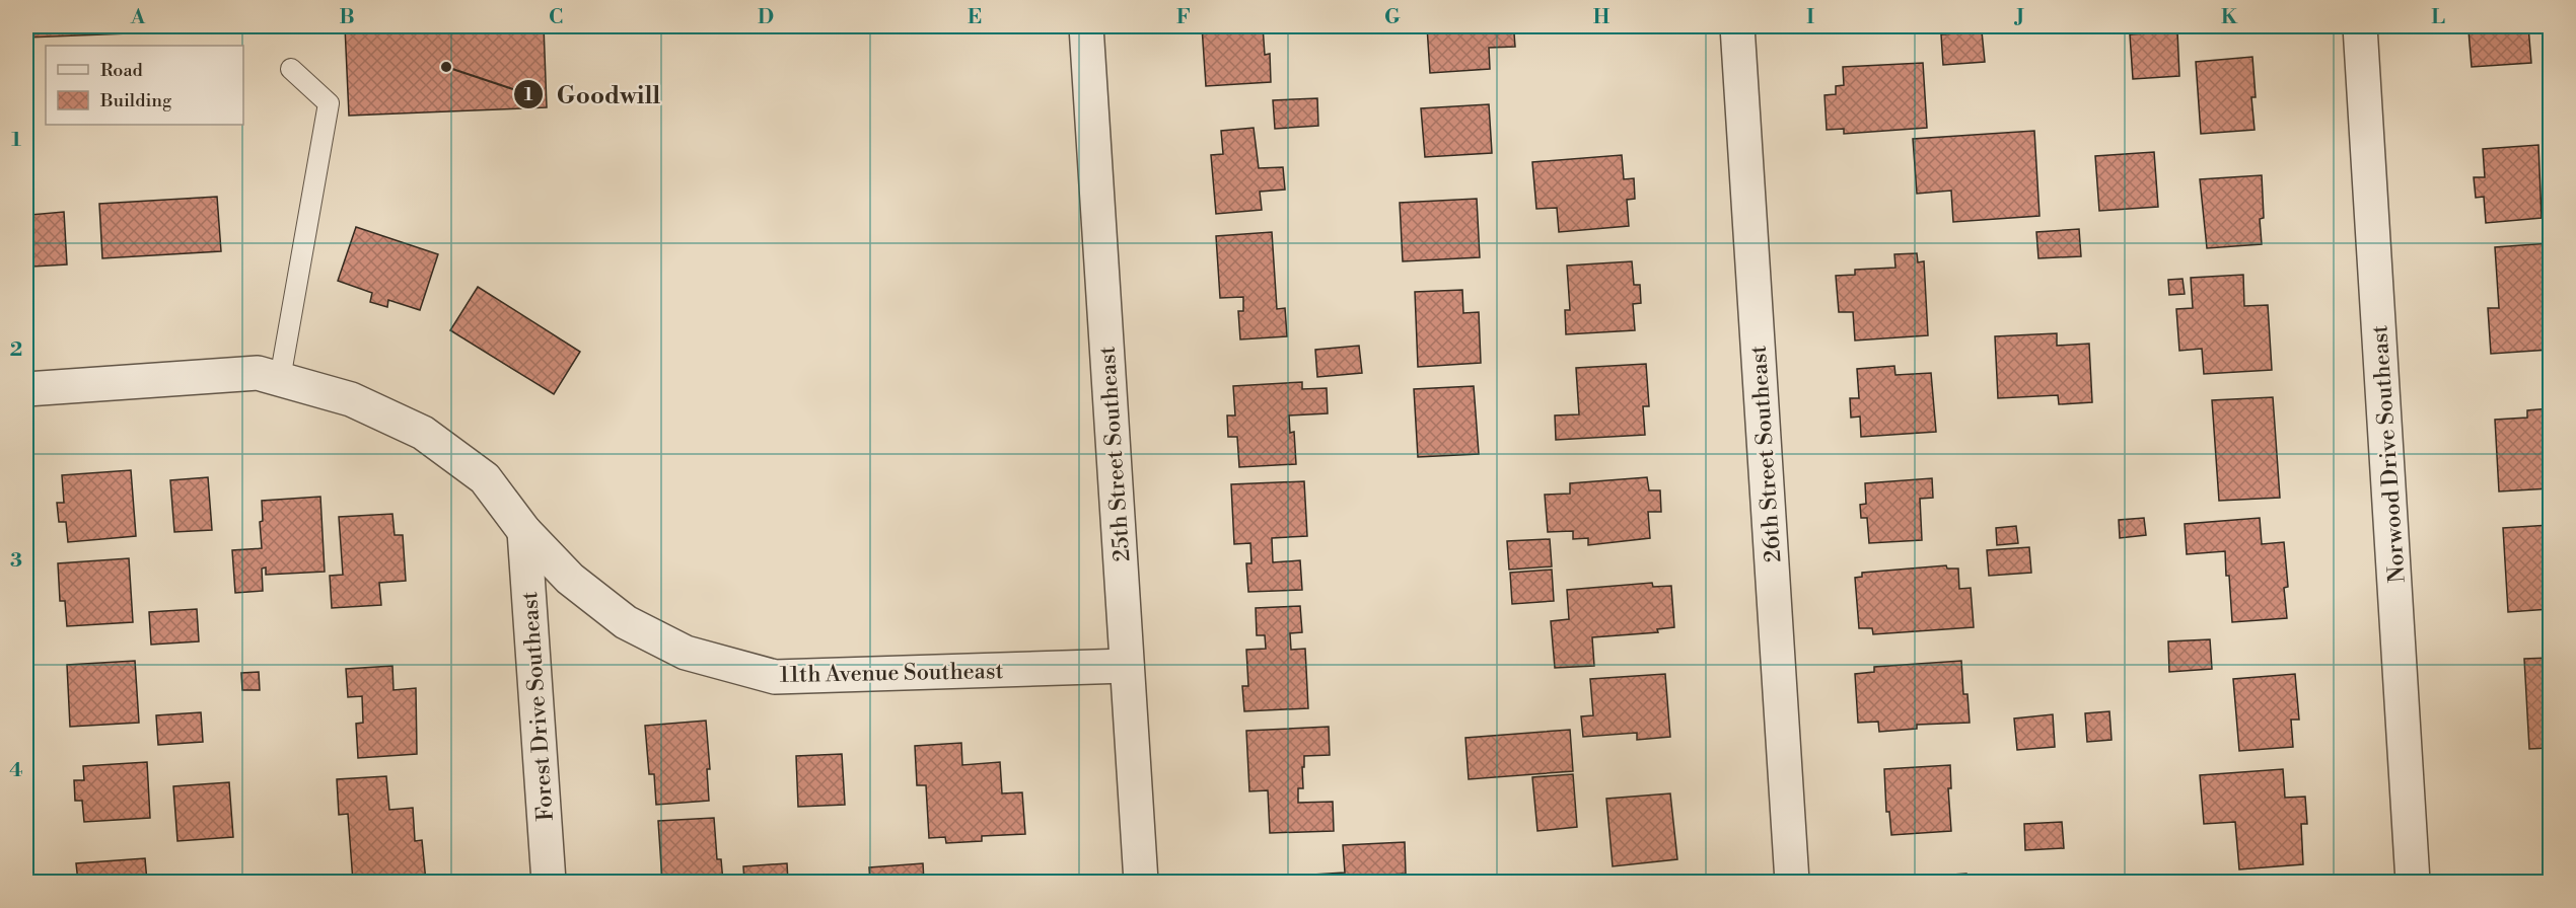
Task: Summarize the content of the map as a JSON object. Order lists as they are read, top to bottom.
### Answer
{
  "streets": {
    "street": [
      "25th Street Southeast",
      "26th Street Southeast",
      "Norwood Drive Southeast",
      "11th Avenue Southeast",
      "Forest Drive Southeast"
    ]
  },
  "crossings": [
    ["25th Street Southeast", "11th Avenue Southeast"],
    ["11th Avenue Southeast", "Forest Drive Southeast"]
  ],
  "places": ["Goodwill"],
  "legend": ["Road", "Building"],
  "grid": {
    "columns": [
      "A",
      "B",
      "C",
      "D",
      "E",
      "F",
      "G",
      "H",
      "I",
      "J",
      "K",
      "L"
    ],
    "rows": [
      "1",
      "2",
      "3",
      "4"
    ]
  }
}
